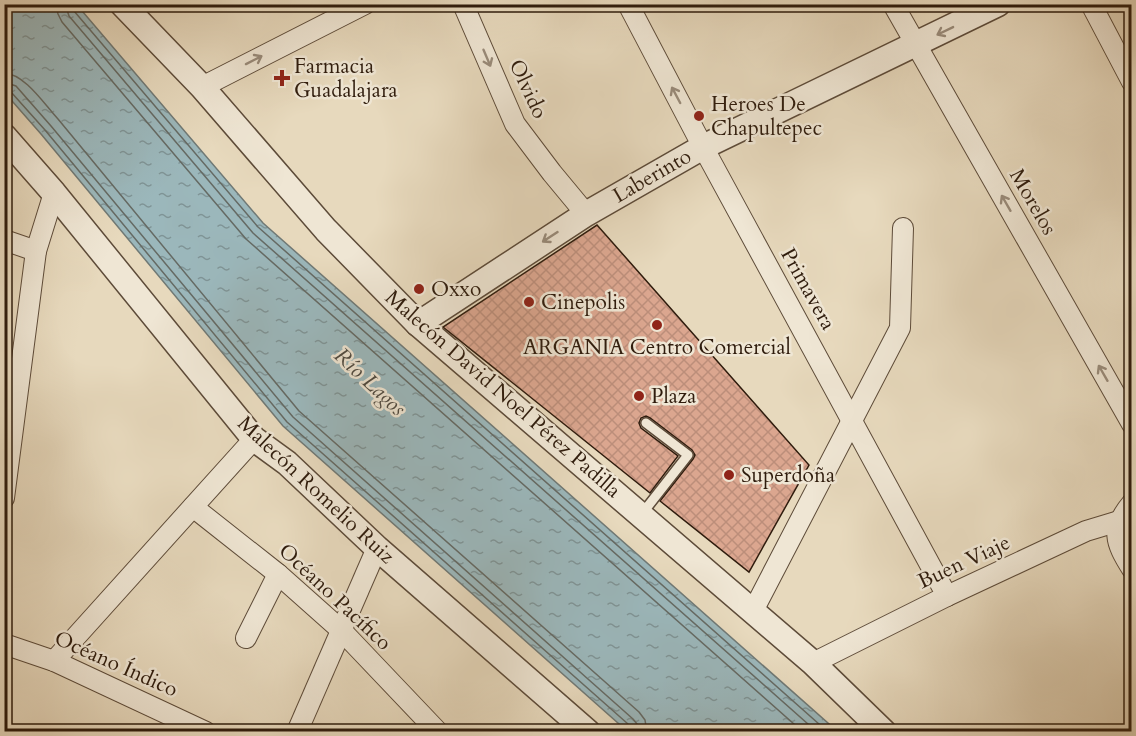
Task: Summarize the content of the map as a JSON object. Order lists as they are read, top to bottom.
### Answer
{
  "streets": {
    "street": [
      "Olvido",
      "Laberinto",
      "Morelos",
      "Primavera",
      "Malecón David Noel Pérez Padilla",
      "Malecón Romelio Ruiz",
      "Buen Viaje",
      "Océano Pacífico",
      "Océano Índico"
    ]
  },
  "crossings": [
    ["Olvido", "Laberinto"],
    ["Laberinto", "Morelos"],
    ["Laberinto", "Primavera"],
    ["Laberinto", "Malecón David Noel Pérez Padilla"],
    ["Primavera", "Buen Viaje"],
    ["Malecón David Noel Pérez Padilla", "Buen Viaje"]
  ],
  "one_way": ["Olvido", "Laberinto", "Morelos"],
  "water": ["Río Lagos"],
  "places": {
    "health": ["Farmacia Guadalajara"],
    "other": [
      "Heroes De Chapultepec",
      "Oxxo",
      "Cinepolis",
      "ARGANIA Centro Comercial",
      "Plaza",
      "Superdoña"
    ]
  }
}
